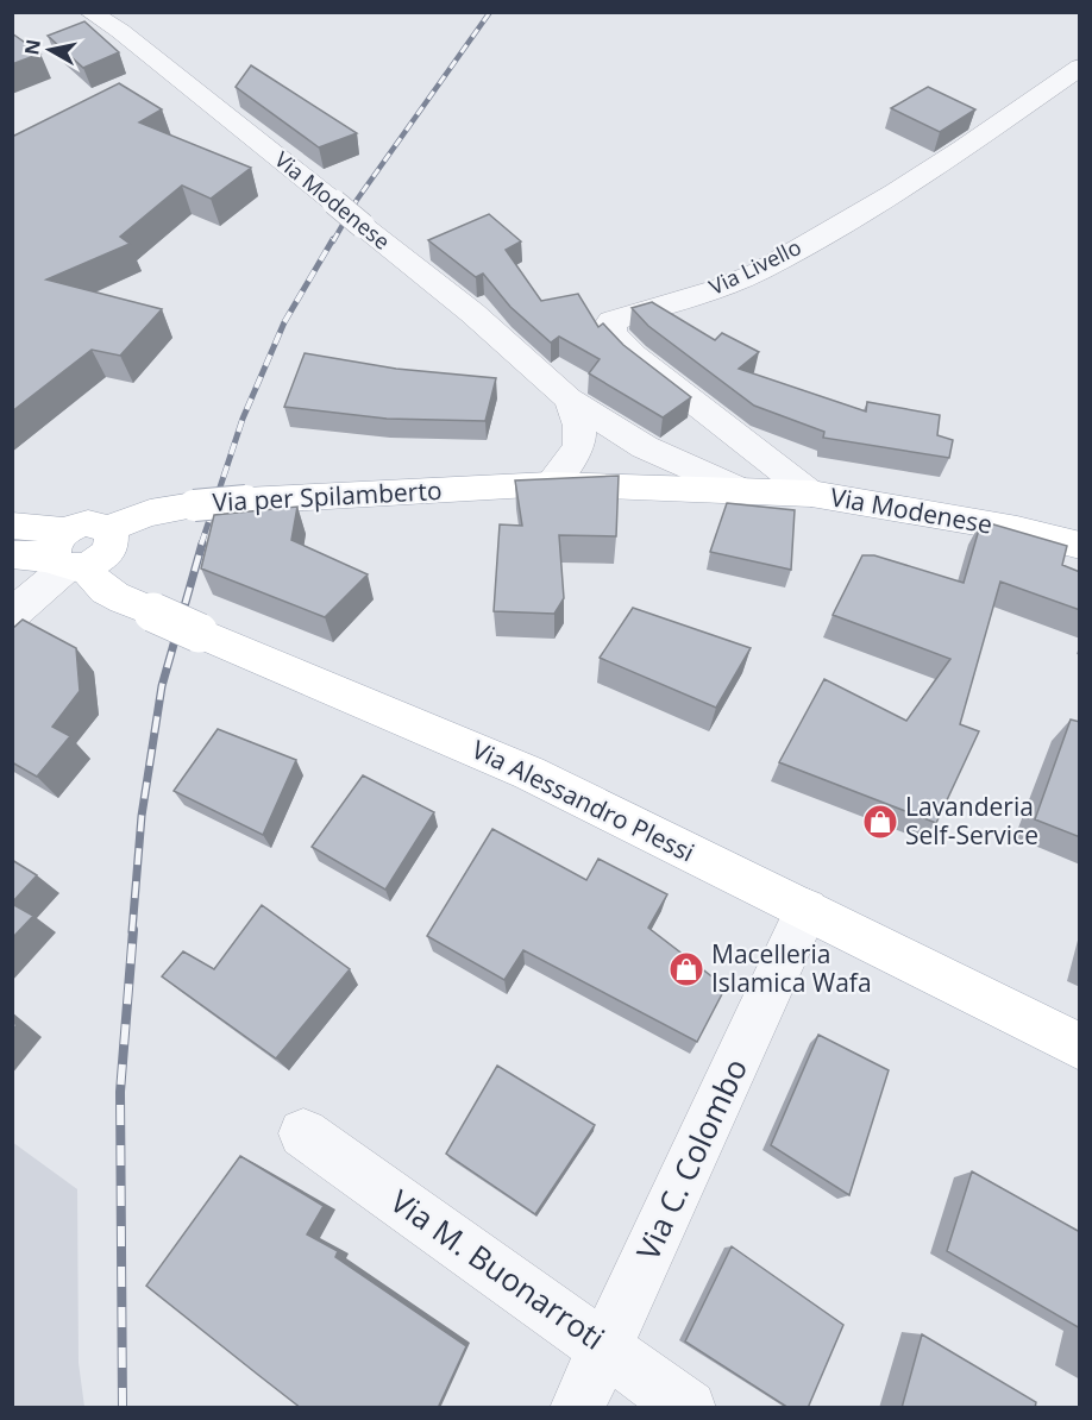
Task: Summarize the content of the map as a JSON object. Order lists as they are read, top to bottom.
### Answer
{
  "streets": {
    "main road": ["Via Modenese", "Via per Spilamberto", "Via Alessandro Plessi"],
    "street": ["Via Livello", "Via C. Colombo", "Via M. Buonarroti"]
  },
  "crossings": [
    ["Via Modenese", "Via Livello"],
    ["Via Modenese", "Via per Spilamberto"],
    ["Via per Spilamberto", "Via Alessandro Plessi"],
    ["Via Alessandro Plessi", "Via C. Colombo"],
    ["Via C. Colombo", "Via M. Buonarroti"]
  ],
  "places": {
    "shop": ["Lavanderia Self-Service", "Macelleria Islamica Wafa"]
  },
  "north": "left"
}
